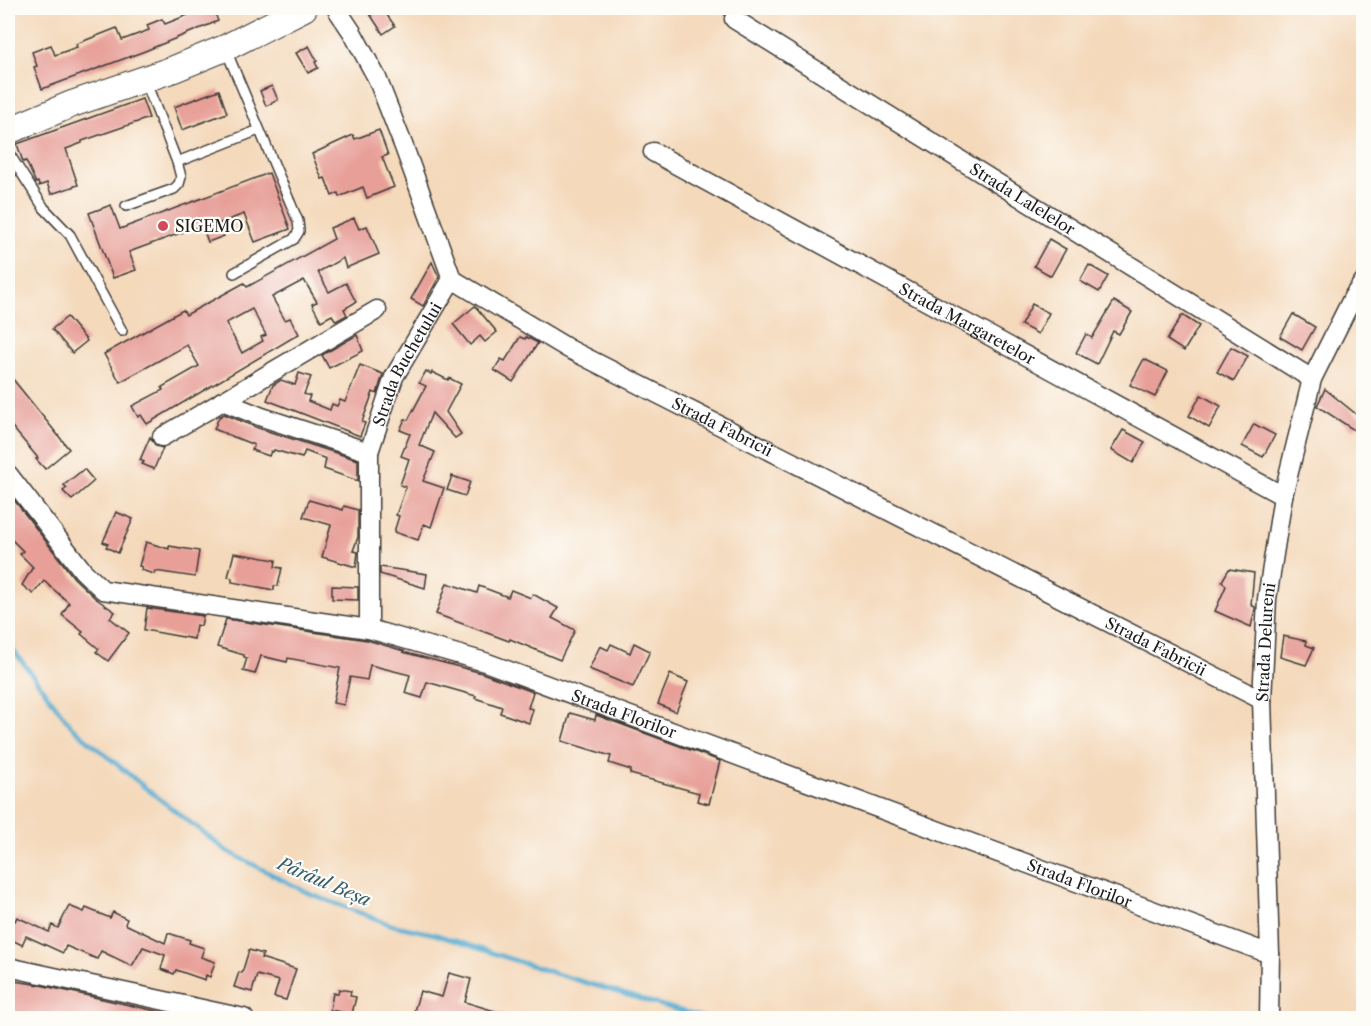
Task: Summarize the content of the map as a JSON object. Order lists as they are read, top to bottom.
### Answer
{
  "streets": {
    "street": [
      "Strada Lalelelor",
      "Strada Margaretelor",
      "Strada Buchetului",
      "Strada Fabricii",
      "Strada Delureni",
      "Strada Florilor"
    ]
  },
  "crossings": [
    ["Strada Lalelelor", "Strada Delureni"],
    ["Strada Margaretelor", "Strada Delureni"],
    ["Strada Buchetului", "Strada Fabricii"],
    ["Strada Buchetului", "Strada Florilor"],
    ["Strada Fabricii", "Strada Delureni"],
    ["Strada Delureni", "Strada Florilor"]
  ],
  "water": ["Pârâul Beșa"],
  "places": ["SIGEMO"]
}
